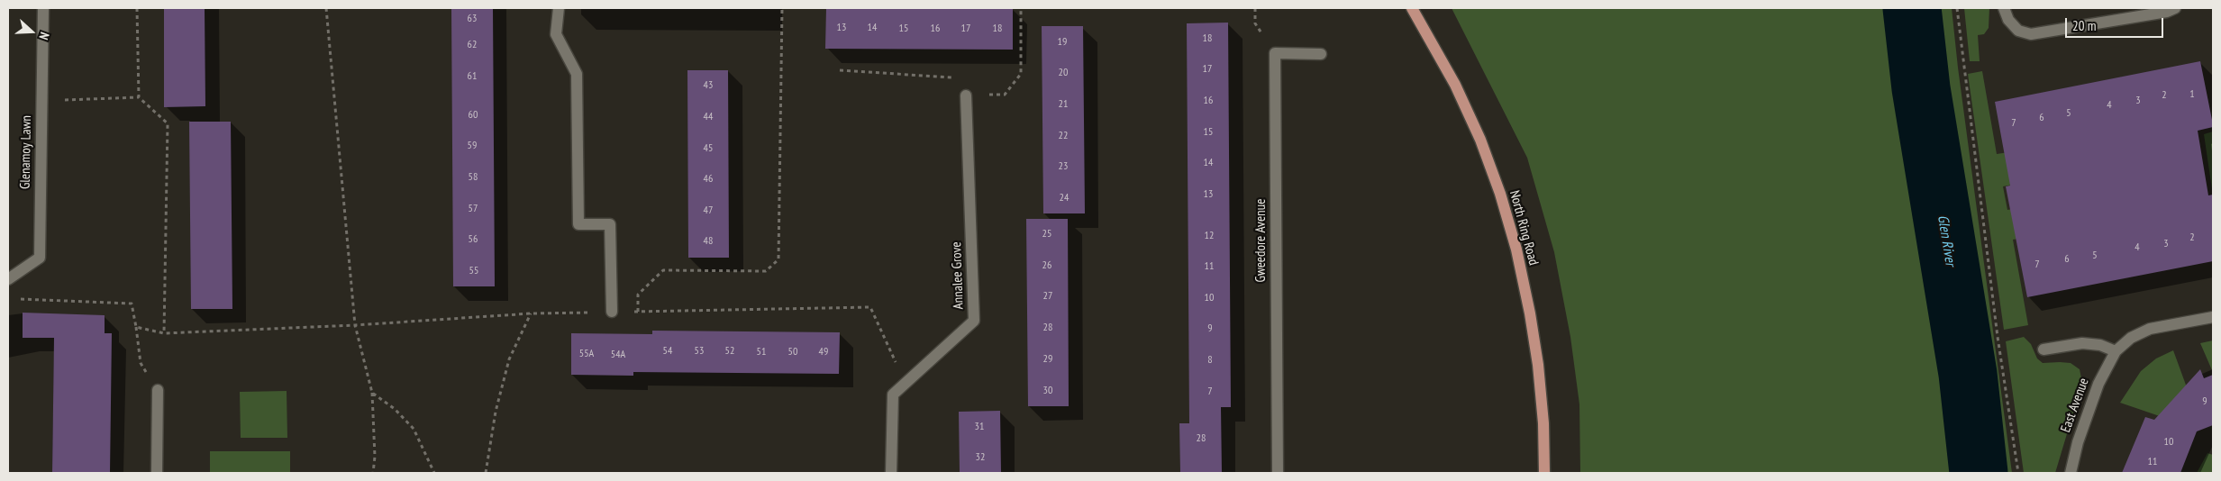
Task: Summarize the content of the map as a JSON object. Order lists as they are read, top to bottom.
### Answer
{
  "streets": {
    "main road": ["North Ring Road"],
    "street": [
      "Glenamoy Lawn",
      "Gweedore Avenue",
      "Annalee Grove",
      "East Avenue"
    ]
  },
  "water": ["Glen River"],
  "house_numbers": [
    "63",
    "13",
    "14",
    "15",
    "16",
    "17",
    "18",
    "18",
    "19",
    "62",
    "17",
    "20",
    "61",
    "43",
    "1",
    "2",
    "16",
    "3",
    "21",
    "4",
    "5",
    "60",
    "44",
    "6",
    "7",
    "15",
    "22",
    "59",
    "45",
    "14",
    "23",
    "58",
    "46",
    "13",
    "24",
    "57",
    "47",
    "25",
    "12",
    "2",
    "56",
    "48",
    "3",
    "4",
    "5",
    "6",
    "7",
    "26",
    "11",
    "55",
    "27",
    "10",
    "28",
    "9",
    "54",
    "53",
    "52",
    "51",
    "50",
    "49",
    "55A",
    "54A",
    "29",
    "8",
    "30",
    "7",
    "9",
    "31",
    "28",
    "10",
    "32",
    "11"
  ],
  "scale_bar": "20 m",
  "north": "right"
}
